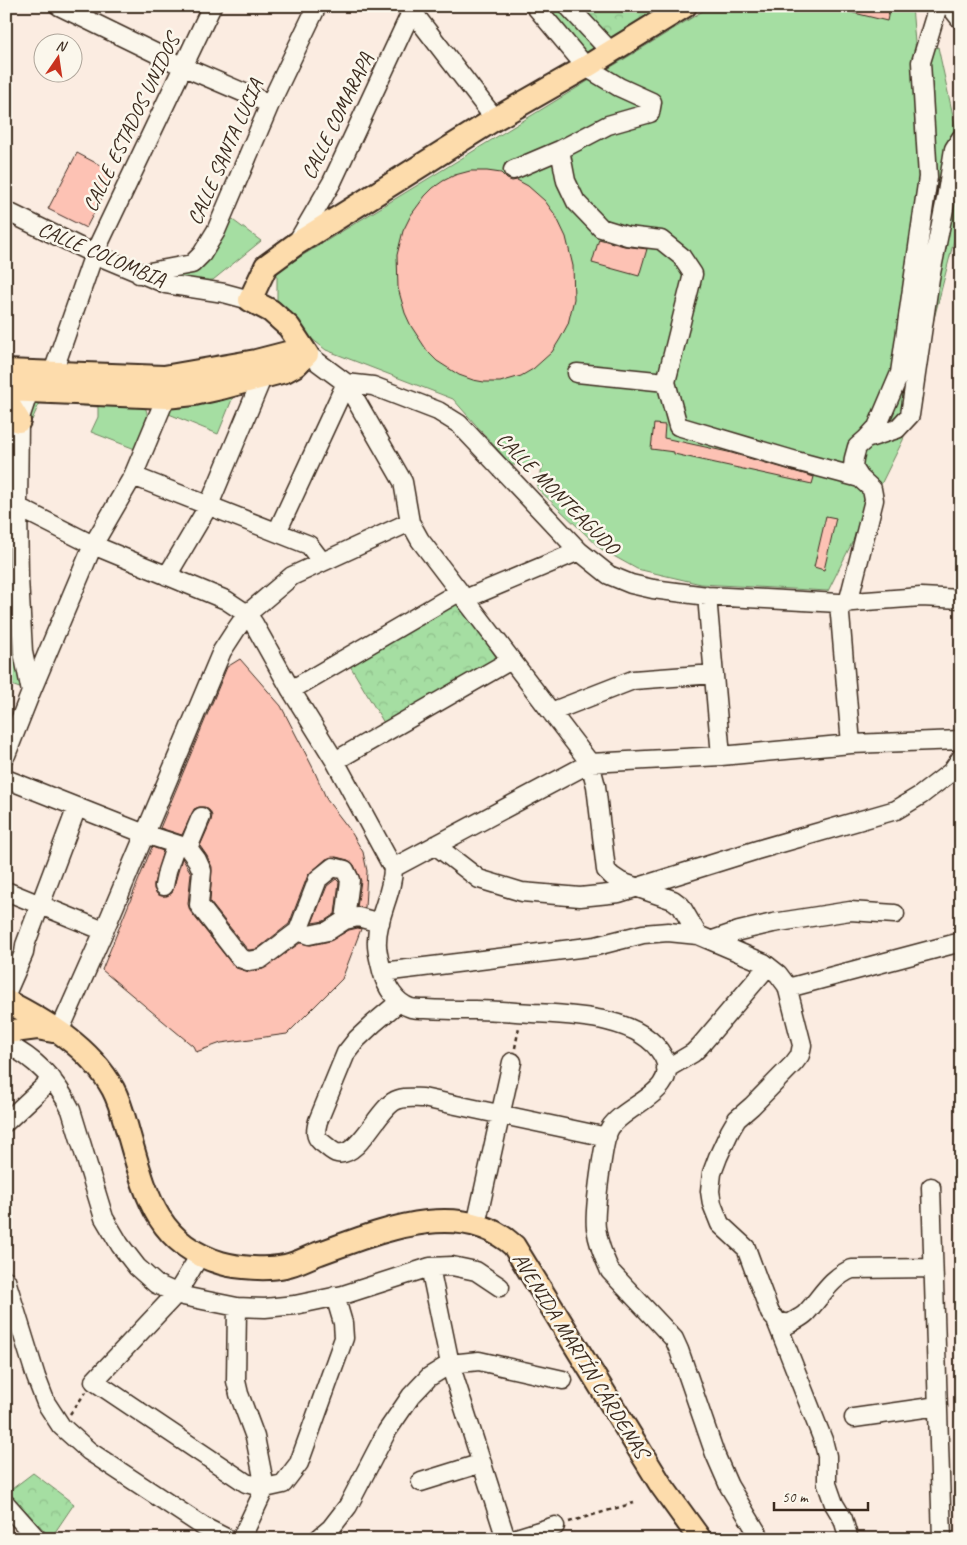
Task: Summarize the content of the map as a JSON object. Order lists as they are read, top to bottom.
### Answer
{
  "streets": {
    "main road": ["CALLE COLOMBIA", "AVENIDA MARTÍN CÁRDENAS"],
    "street": [
      "CALLE COMARAPA",
      "CALLE ESTADOS UNIDOS",
      "CALLE SANTA LUCIA",
      "CALLE MONTEAGUDO"
    ]
  },
  "crossings": [
    ["CALLE ESTADOS UNIDOS", "CALLE COLOMBIA"],
    ["CALLE SANTA LUCIA", "CALLE COLOMBIA"],
    ["CALLE COLOMBIA", "CALLE MONTEAGUDO"]
  ],
  "scale_bar": "50 m",
  "north": "top"
}
